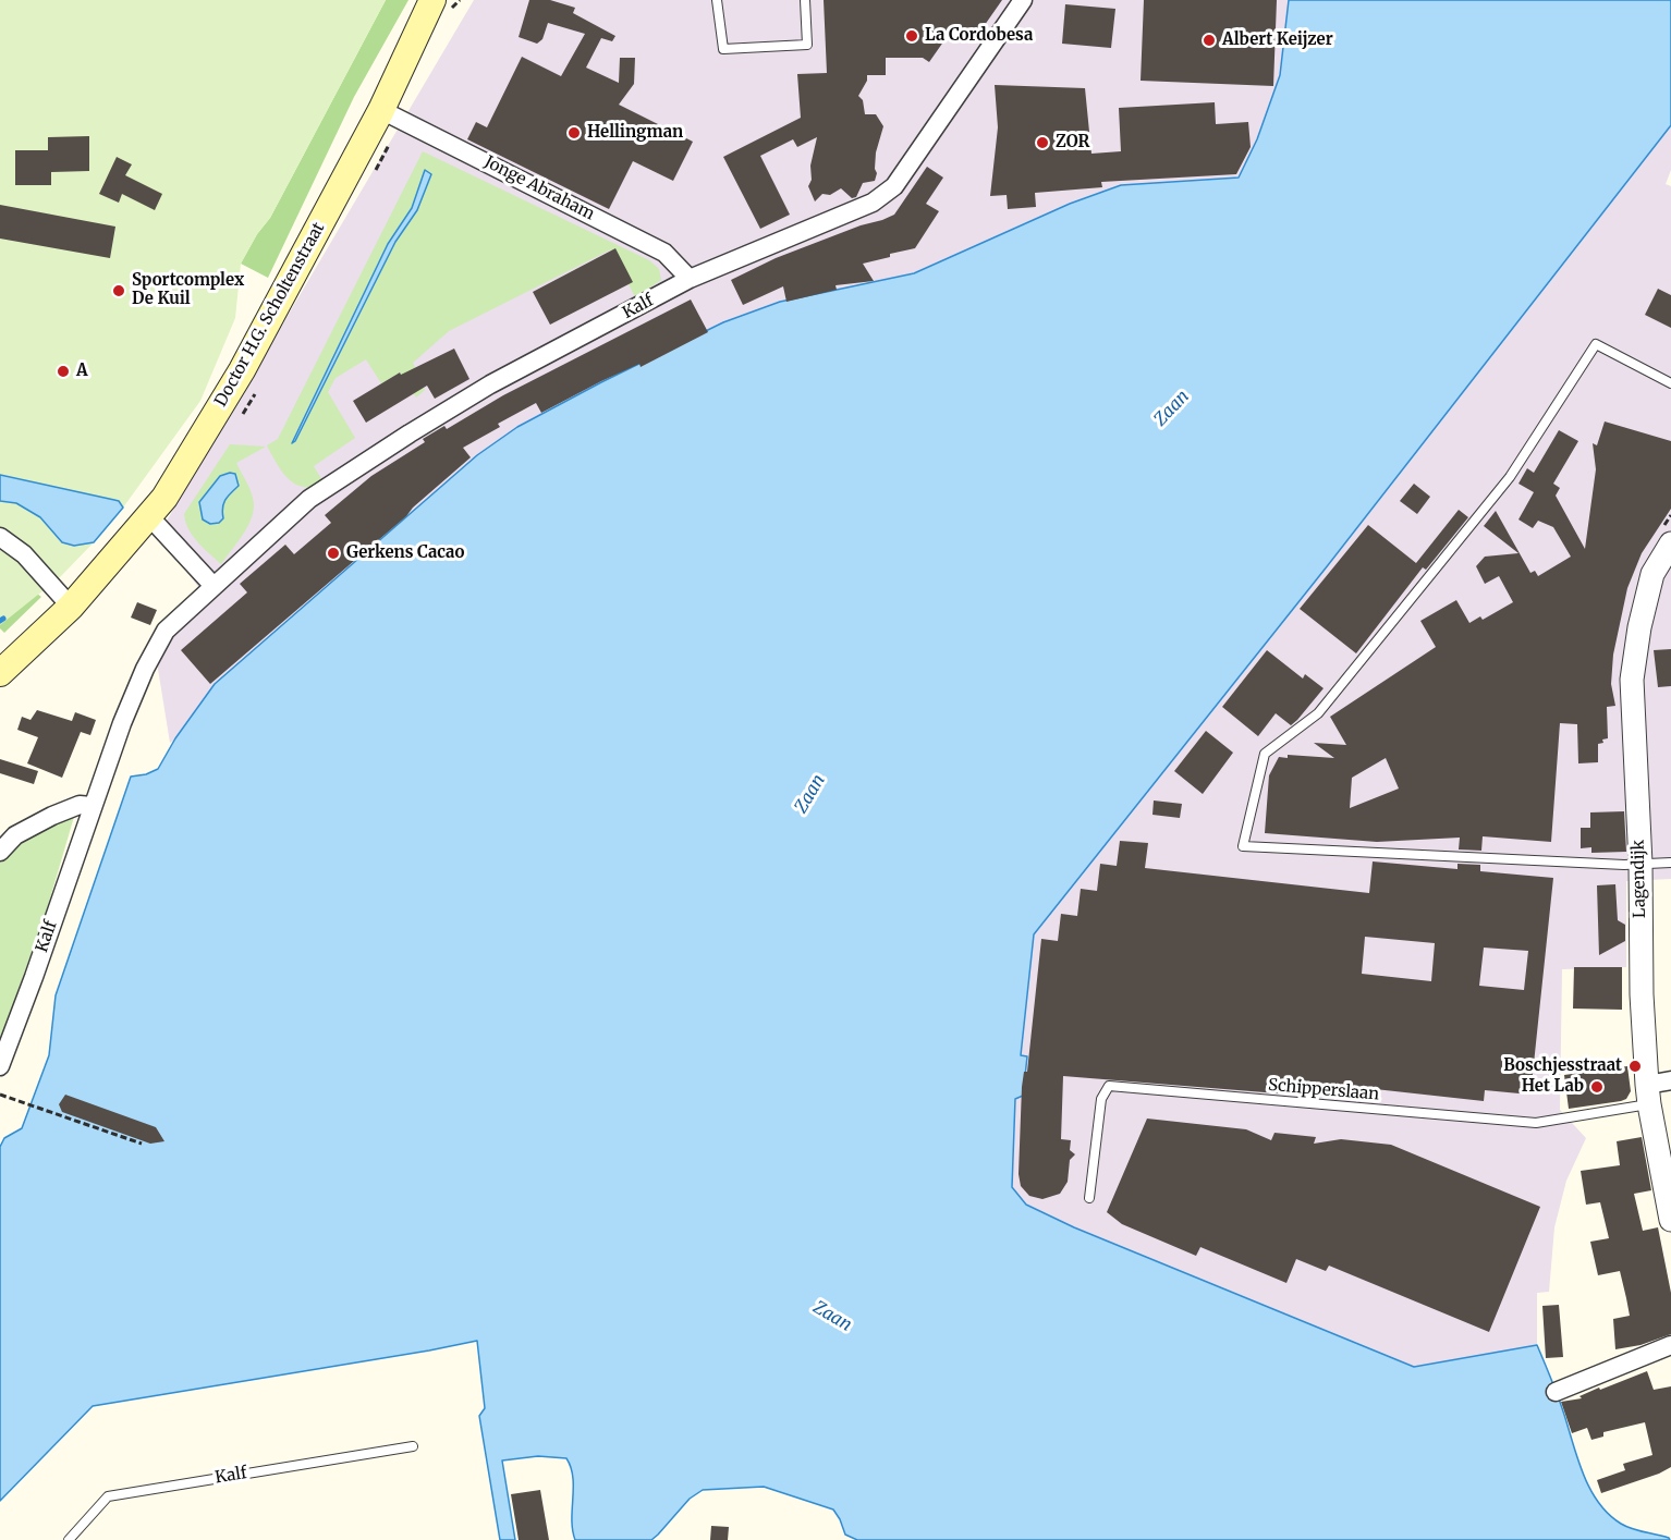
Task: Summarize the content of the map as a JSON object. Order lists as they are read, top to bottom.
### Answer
{
  "streets": {
    "main road": ["Doctor H.G. Scholtenstraat"],
    "street": ["Jonge Abraham", "Kalf", "Lagendijk"],
    "lane": ["Schipperslaan"]
  },
  "crossings": [
    ["Jonge Abraham", "Kalf"],
    ["Jonge Abraham", "Doctor H.G. Scholtenstraat"],
    ["Lagendijk", "Schipperslaan"]
  ],
  "water": ["Zaan"],
  "places": [
    "La Cordobesa",
    "Albert Keijzer",
    "Hellingman",
    "ZOR",
    "Sportcomplex De Kuil",
    "A",
    "Gerkens Cacao",
    "Boschjesstraat",
    "Het Lab"
  ]
}
